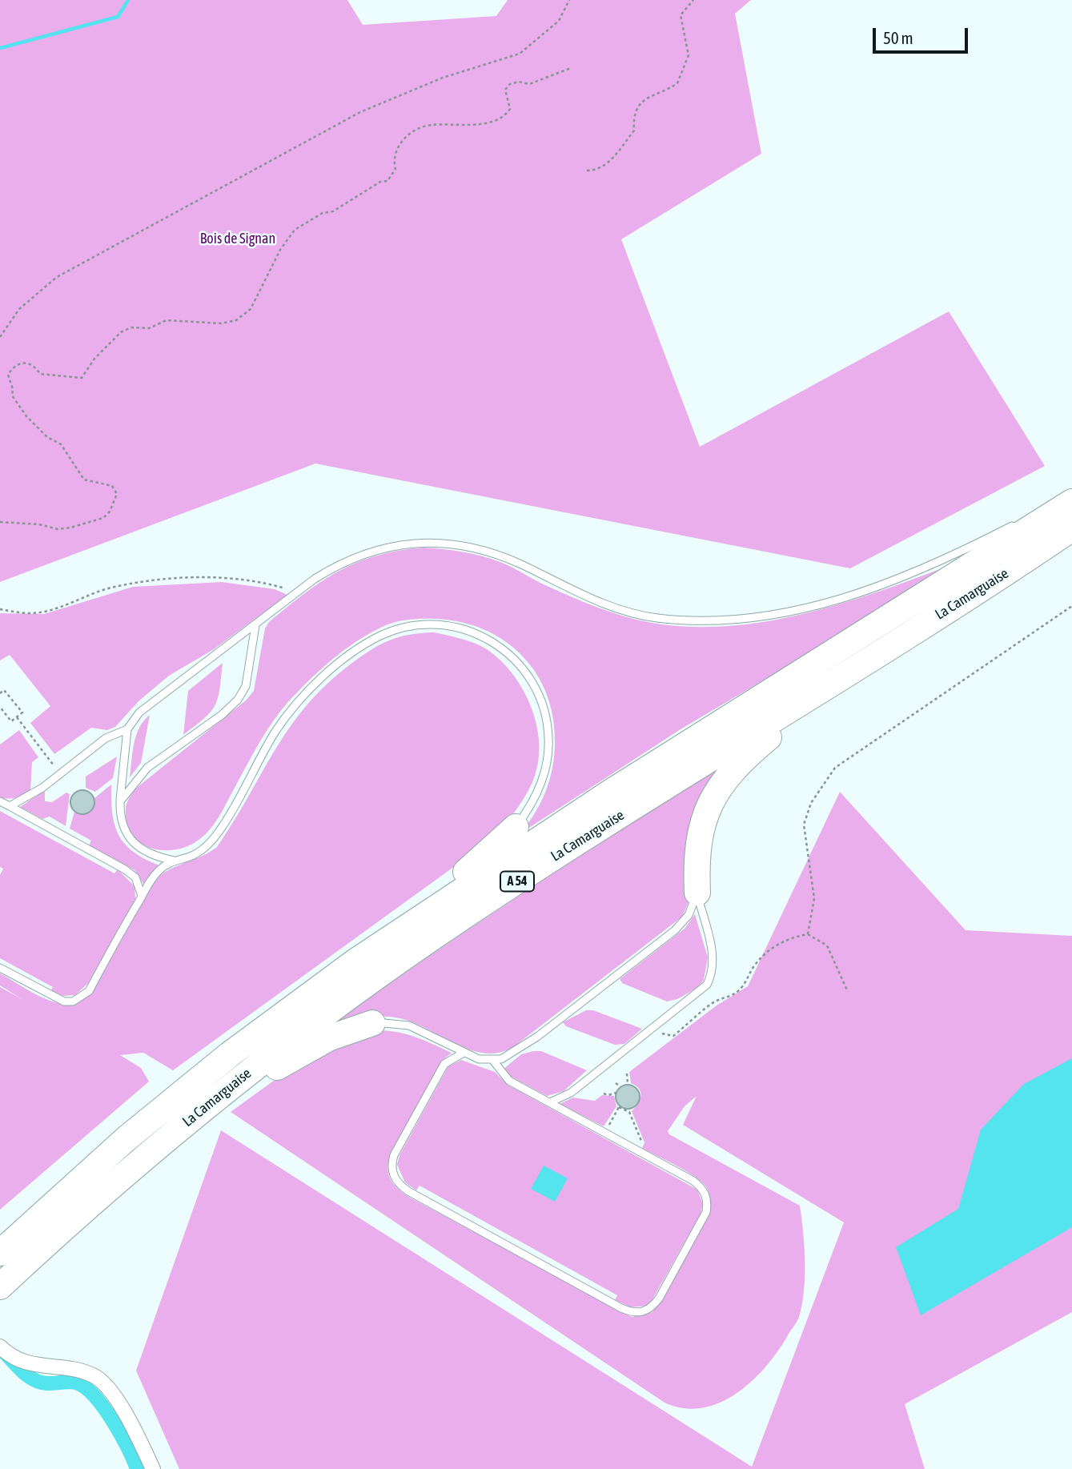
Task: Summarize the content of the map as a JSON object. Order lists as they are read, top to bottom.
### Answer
{
  "streets": {
    "highway": ["La Camarguaise", "A 54"]
  },
  "parks": ["Bois de Signan"],
  "scale_bar": "50 m"
}
